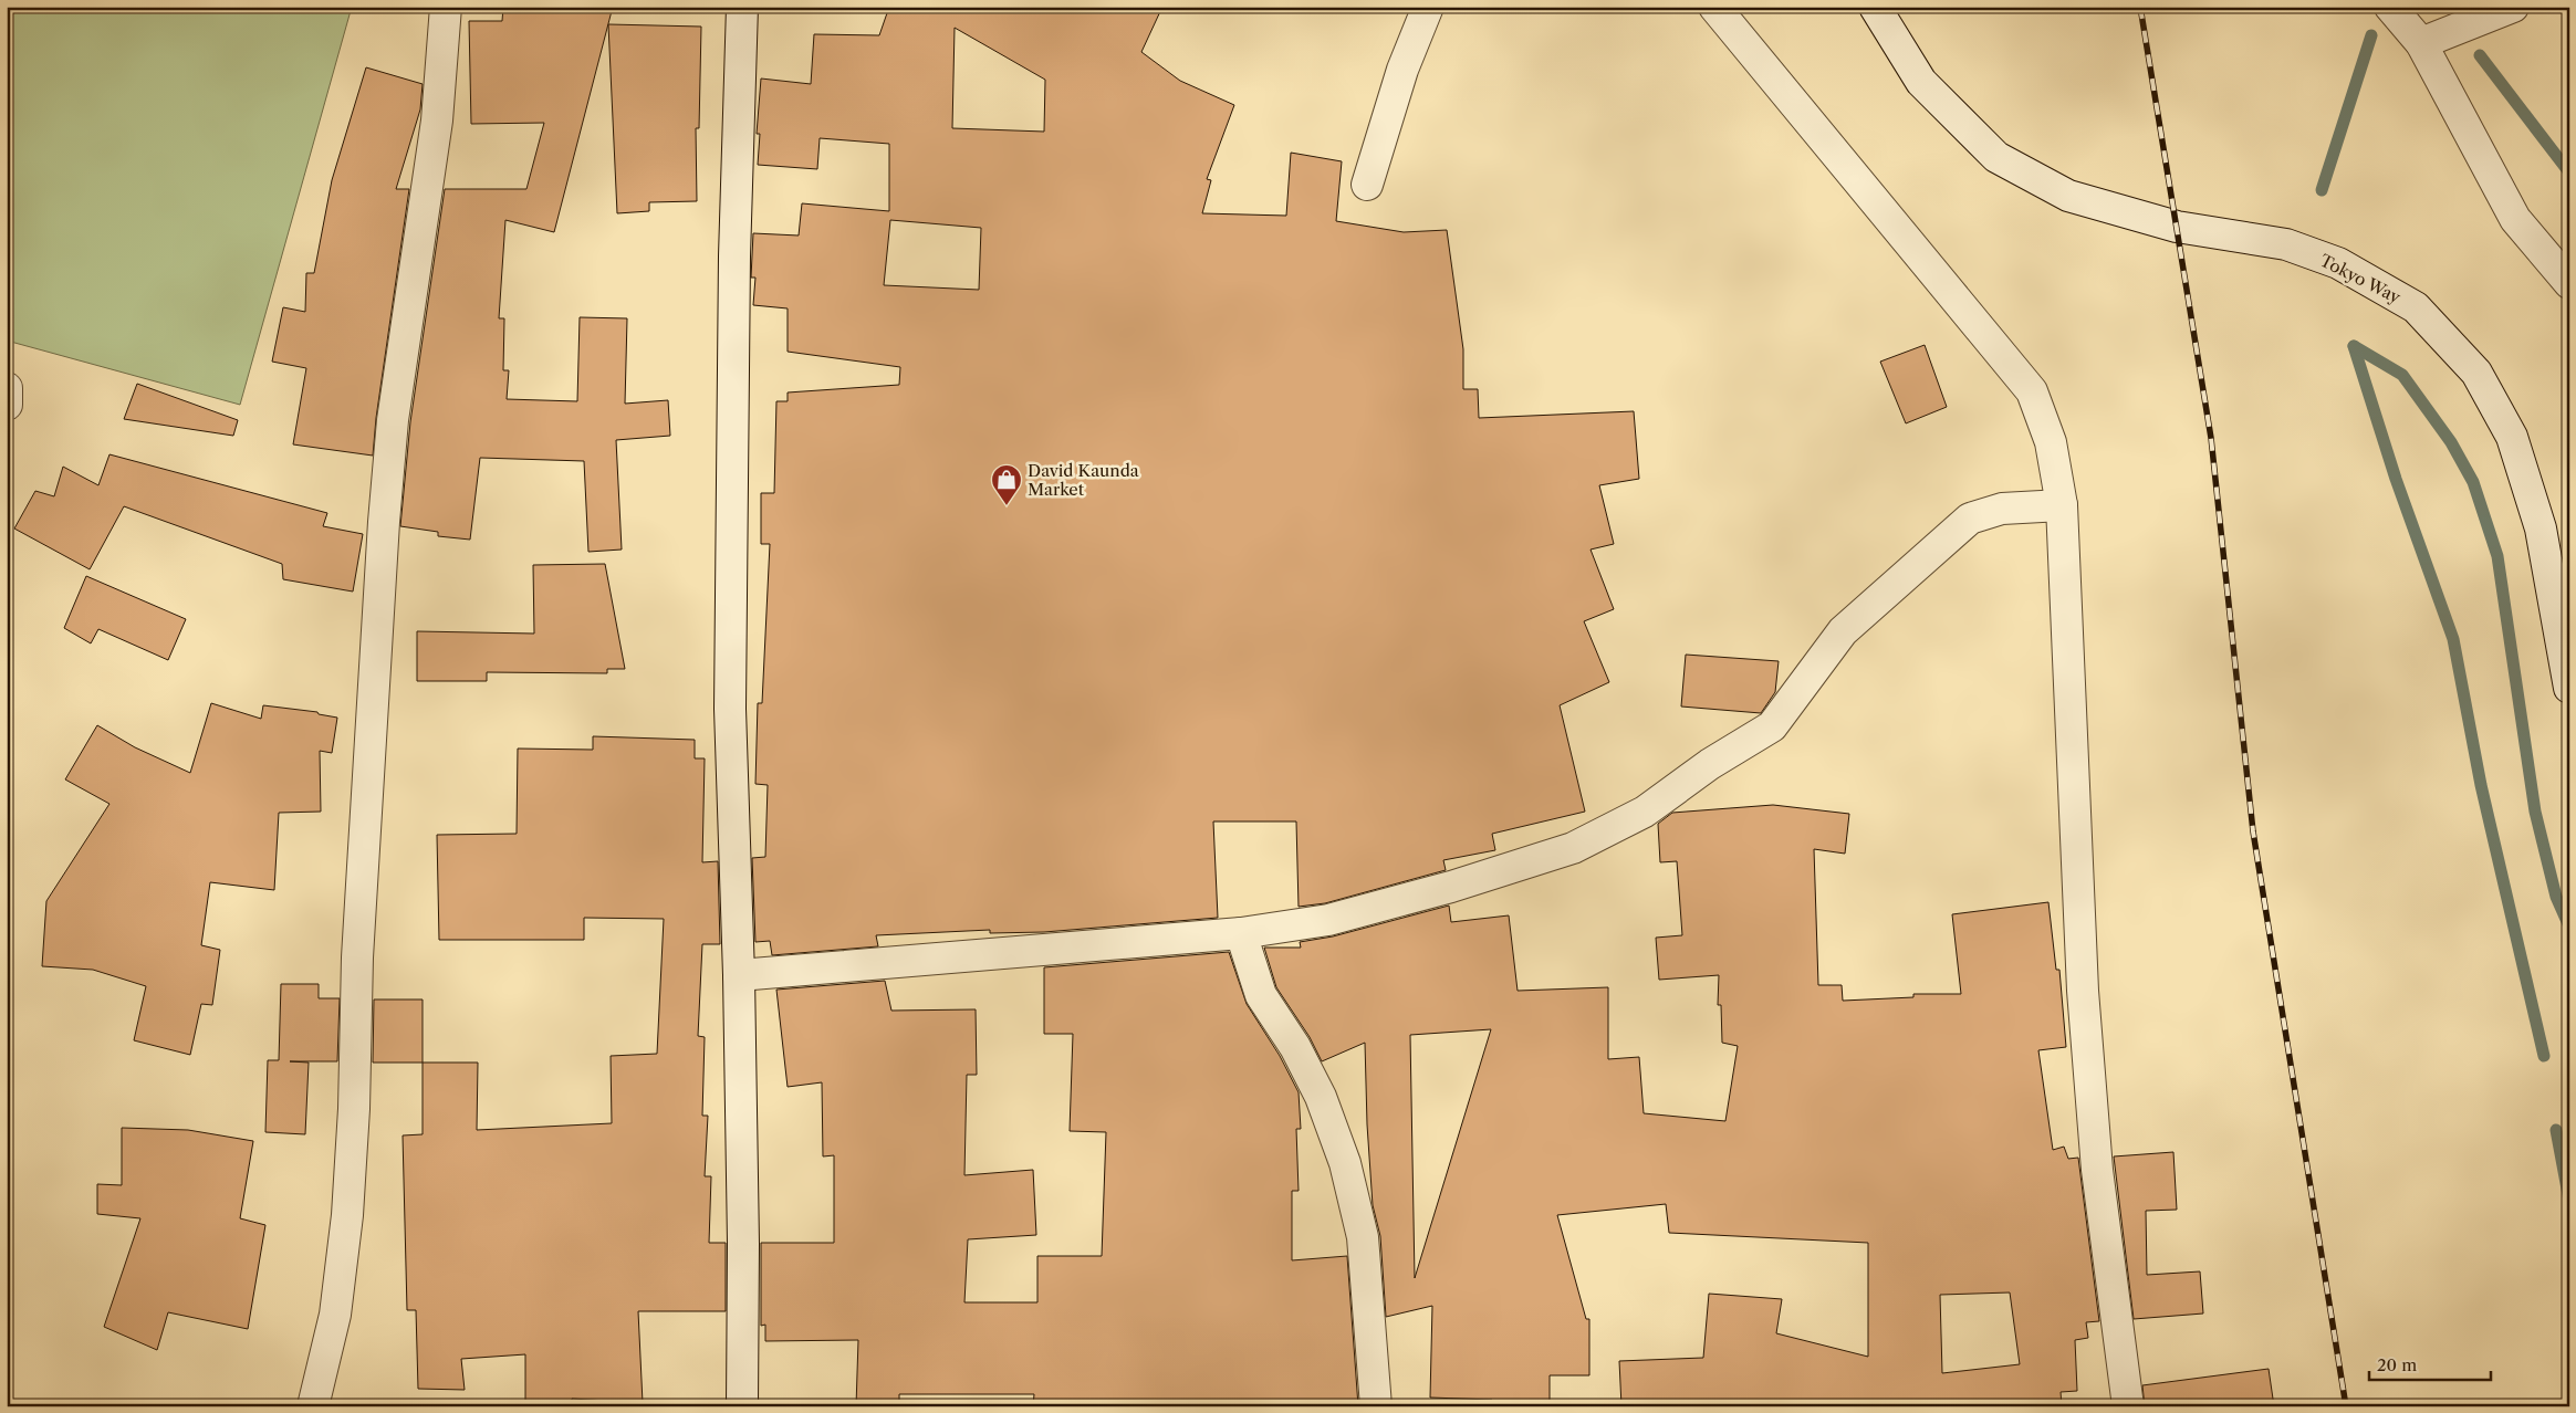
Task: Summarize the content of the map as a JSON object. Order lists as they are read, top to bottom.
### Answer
{
  "streets": {
    "street": ["Tokyo Way"]
  },
  "places": {
    "shop": ["David Kaunda Market"]
  },
  "scale_bar": "20 m"
}
